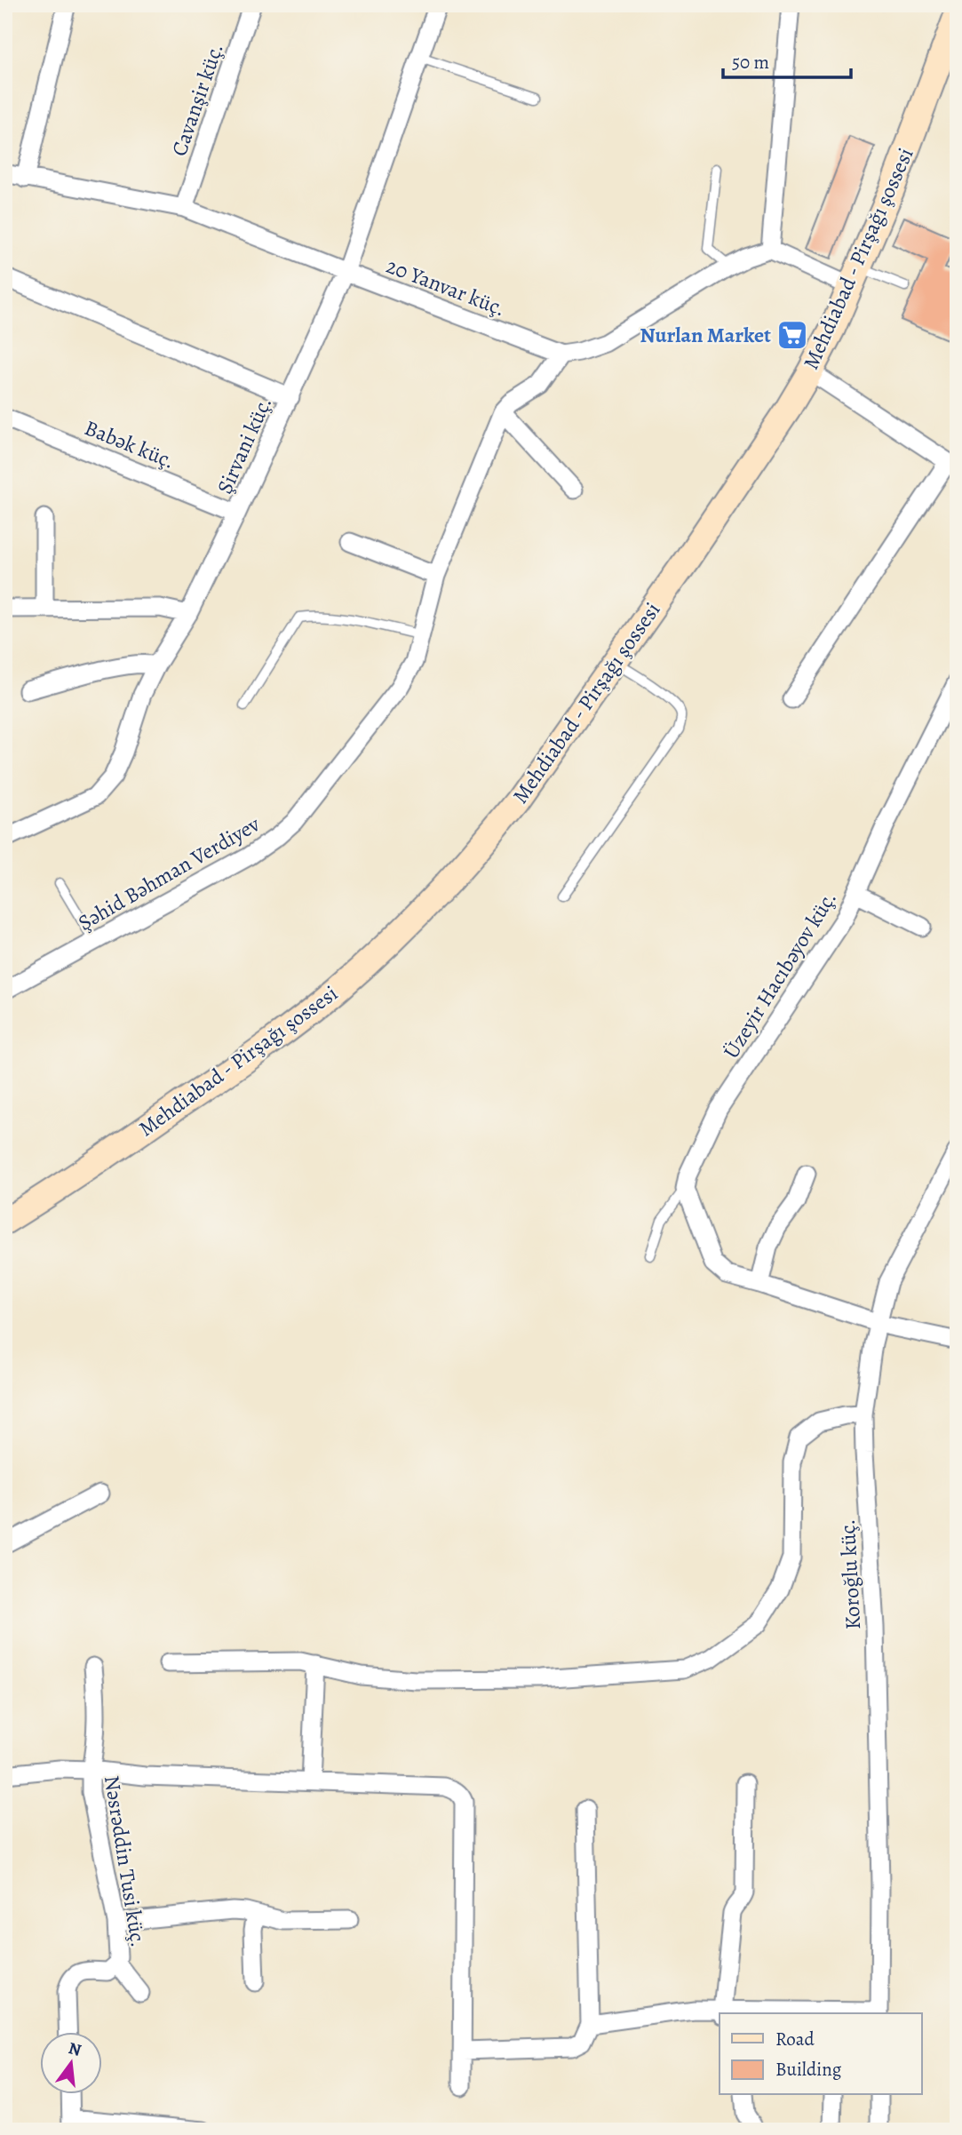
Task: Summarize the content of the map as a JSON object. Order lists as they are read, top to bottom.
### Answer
{
  "streets": {
    "main road": ["Mehdiabad - Pirşağı şossesi"],
    "street": [
      "Cavanşir küç.",
      "20 Yanvar küç.",
      "Babək küç.",
      "Şirvani küç.",
      "Şəhid Bəhman Verdiyev",
      "Üzeyir Hacıbəyov küç.",
      "Koroğlu küç.",
      "Nəsrəddin Tusi küç."
    ]
  },
  "crossings": [
    ["Cavanşir küç.", "20 Yanvar küç."],
    ["20 Yanvar küç.", "Şirvani küç."],
    ["20 Yanvar küç.", "Şəhid Bəhman Verdiyev"],
    ["Babək küç.", "Şirvani küç."]
  ],
  "places": {
    "supermarket": ["Nurlan Market"]
  },
  "legend": ["Road", "Building"],
  "scale_bar": "50 m",
  "north": "top"
}
